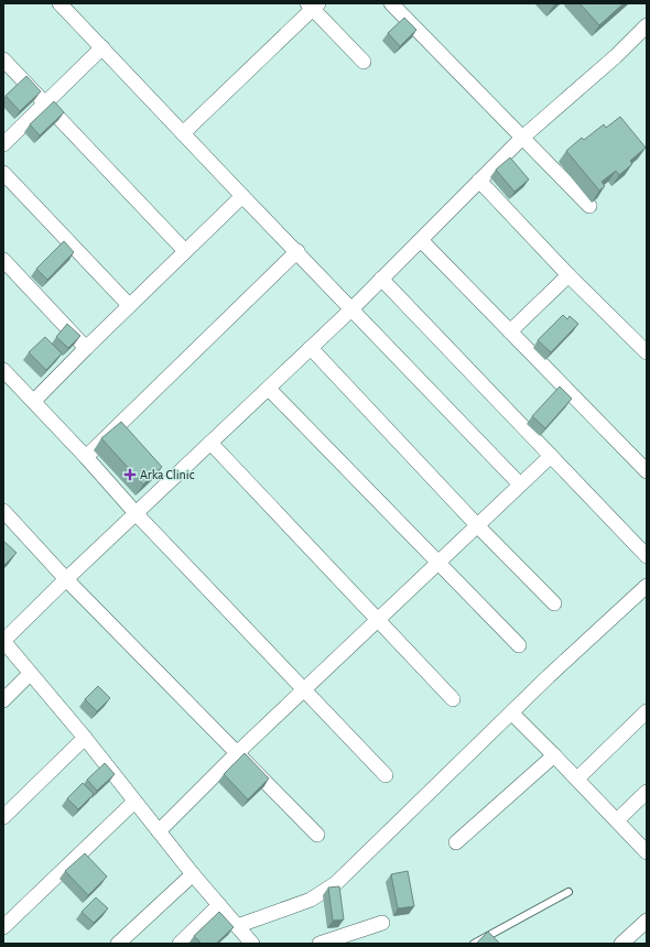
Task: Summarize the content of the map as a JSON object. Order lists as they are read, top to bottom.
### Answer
{
  "places": {
    "health": ["Arka Clinic"]
  }
}
